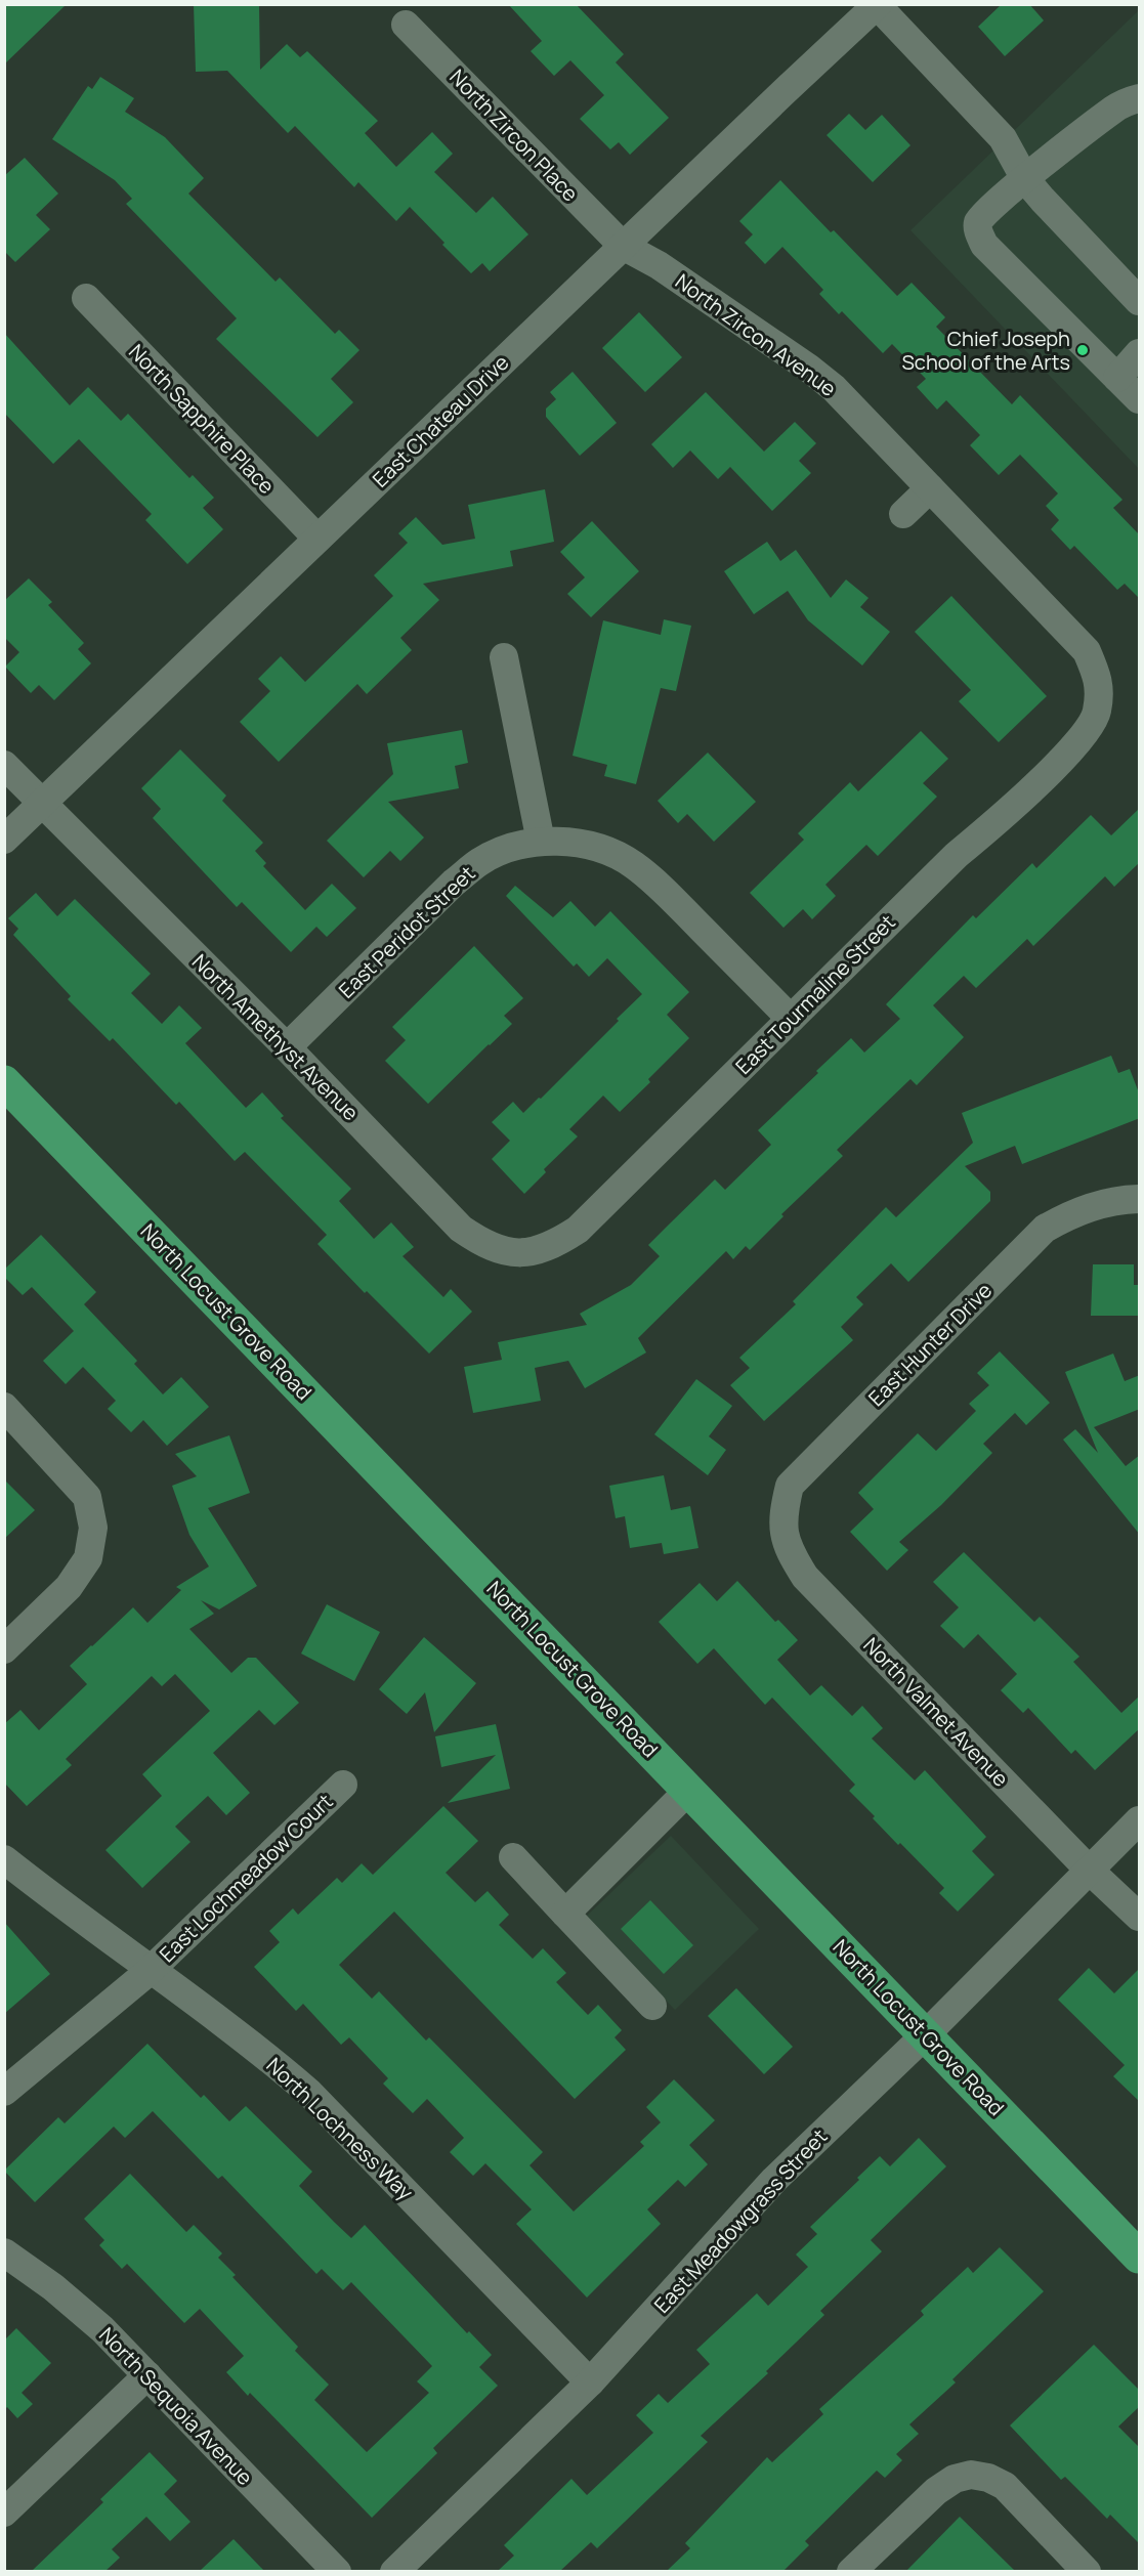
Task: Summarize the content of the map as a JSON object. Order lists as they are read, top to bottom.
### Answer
{
  "streets": {
    "main road": ["North Locust Grove Road"],
    "street": [
      "North Zircon Place",
      "North Zircon Avenue",
      "North Sapphire Place",
      "East Chateau Drive",
      "East Peridot Street",
      "East Tourmaline Street",
      "North Amethyst Avenue",
      "East Hunter Drive",
      "North Valmet Avenue",
      "East Lochmeadow Court",
      "North Lochness Way",
      "East Meadowgrass Street",
      "North Sequoia Avenue"
    ]
  },
  "crossings": [
    ["North Zircon Place", "North Zircon Avenue"],
    ["North Zircon Place", "East Chateau Drive"],
    ["North Zircon Avenue", "East Chateau Drive"],
    ["North Zircon Avenue", "East Tourmaline Street"],
    ["North Sapphire Place", "East Chateau Drive"],
    ["East Chateau Drive", "North Amethyst Avenue"],
    ["East Peridot Street", "East Tourmaline Street"],
    ["East Peridot Street", "North Amethyst Avenue"],
    ["East Tourmaline Street", "North Amethyst Avenue"],
    ["North Locust Grove Road", "East Meadowgrass Street"],
    ["East Hunter Drive", "North Valmet Avenue"],
    ["North Valmet Avenue", "East Meadowgrass Street"],
    ["East Lochmeadow Court", "North Lochness Way"],
    ["North Lochness Way", "East Meadowgrass Street"]
  ],
  "places": ["Chief Joseph School of the Arts"]
}
